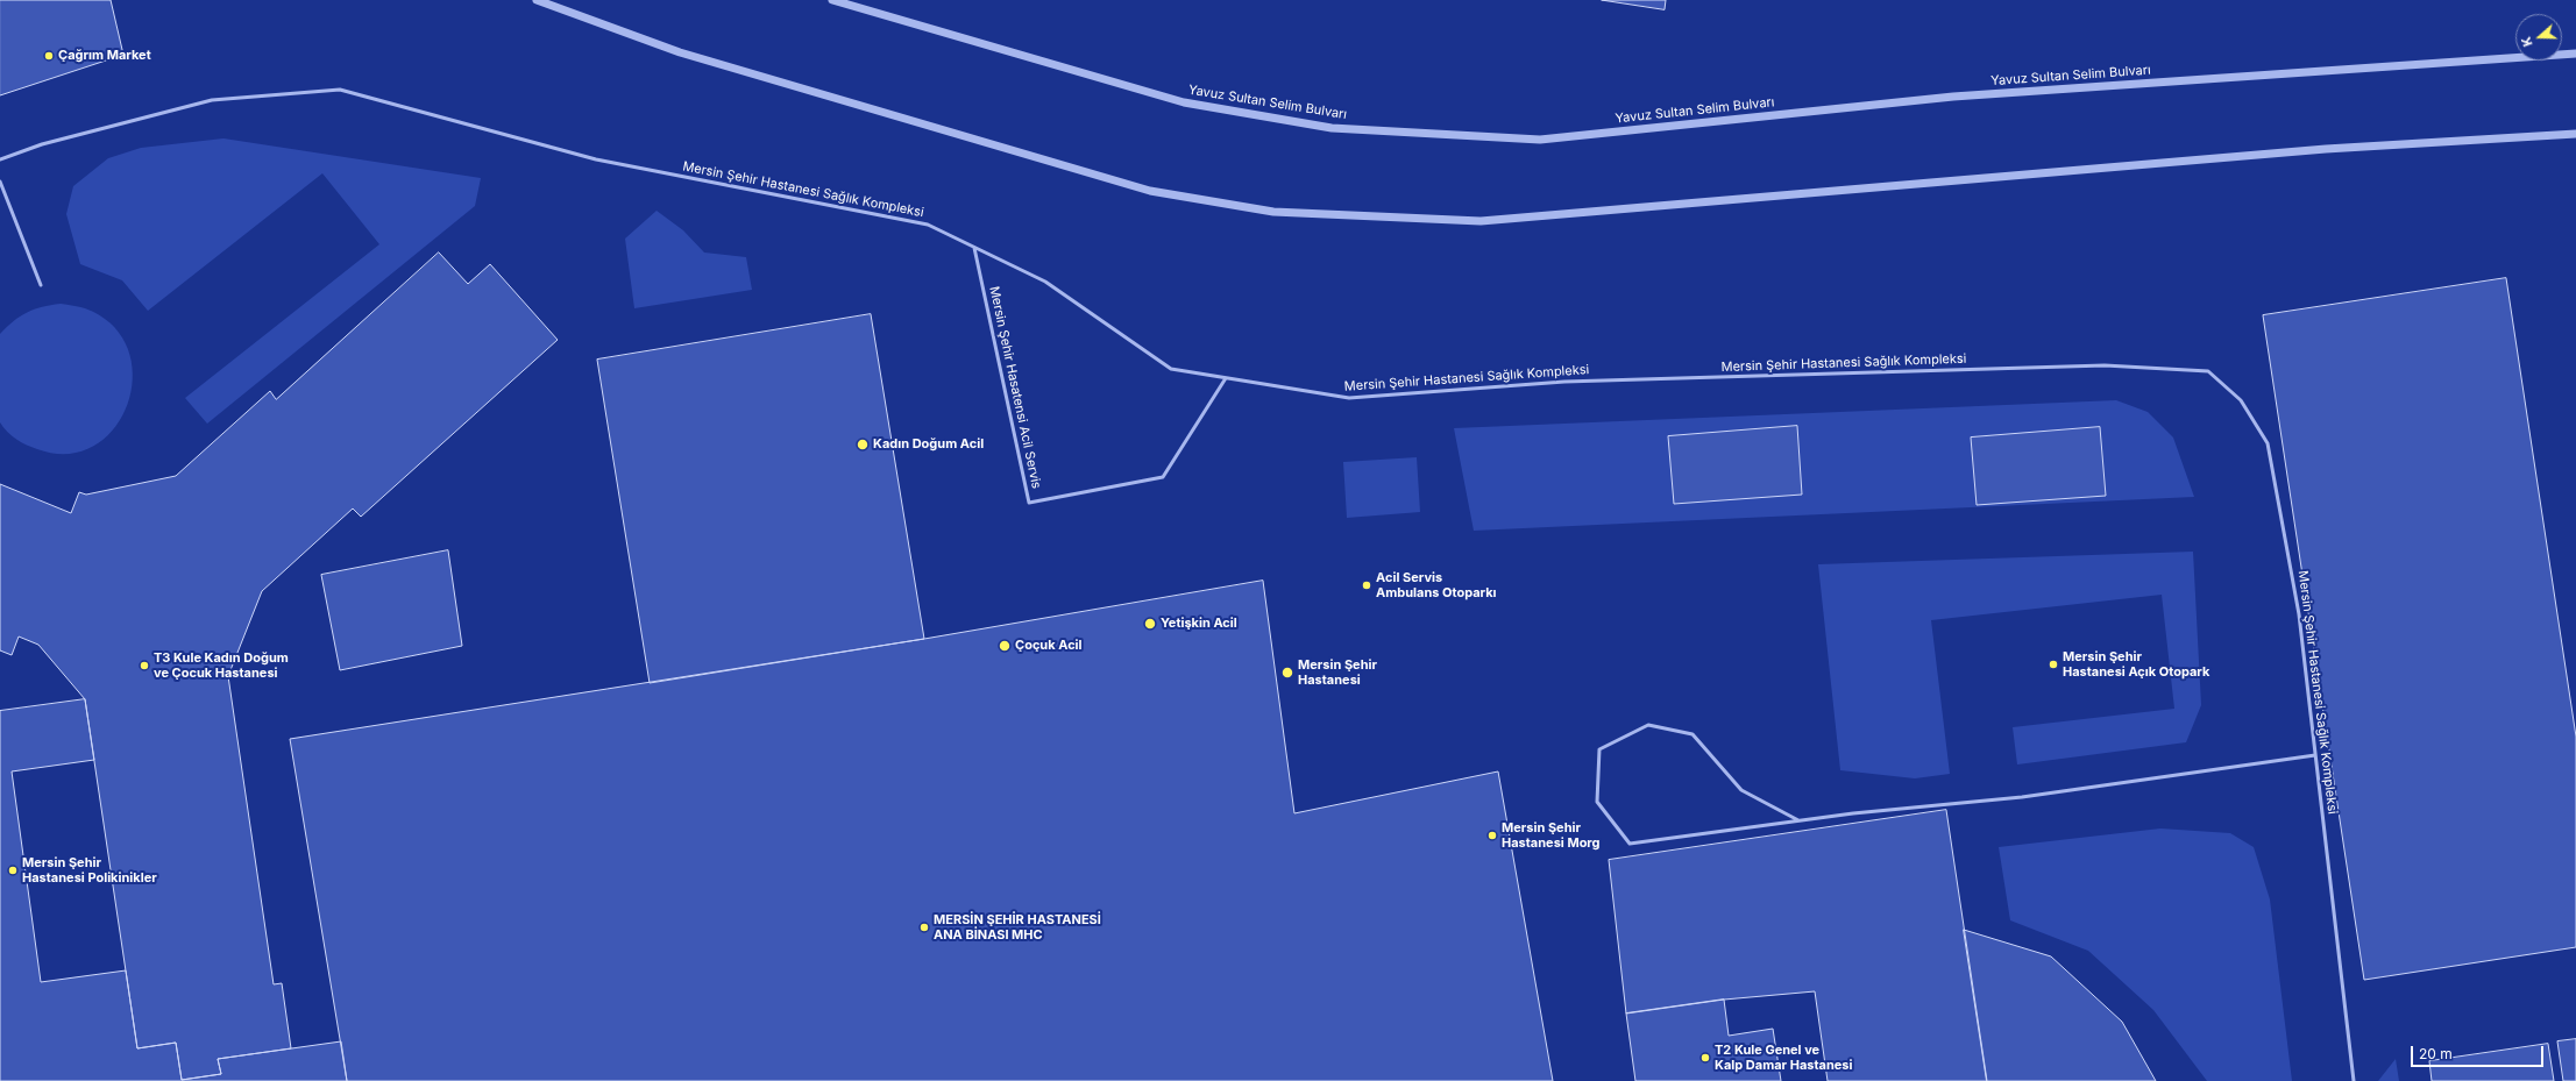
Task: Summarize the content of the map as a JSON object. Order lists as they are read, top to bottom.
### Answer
{
  "streets": {
    "street": ["Yavuz Sultan Selim Bulvarı"],
    "lane": ["Mersin Şehir Hastanesi Sağlık Kompleksi", "Mersin Şehir Hasatensi Acil Servis"]
  },
  "crossings": [
    ["Mersin Şehir Hastanesi Sağlık Kompleksi", "Mersin Şehir Hasatensi Acil Servis"]
  ],
  "places": [
    "Çağrım Market",
    "Kadın Doğum Acil",
    "Acil Servis Ambulans Otoparkı",
    "Yetişkin Acil",
    "Çoçuk Acil",
    "Mersin Şehir Hastanesi Açık Otopark",
    "T3 Kule Kadın Doğum ve Çocuk Hastanesi",
    "Mersin Şehir Hastanesi",
    "Mersin Şehir Hastanesi Morg",
    "Mersin Şehir Hastanesi Polikinikler",
    "MERSİN ŞEHİR HASTANESİ ANA BİNASI MHC",
    "T2 Kule Genel ve Kalp Damar Hastanesi"
  ],
  "scale_bar": "20 m",
  "north": "left"
}
